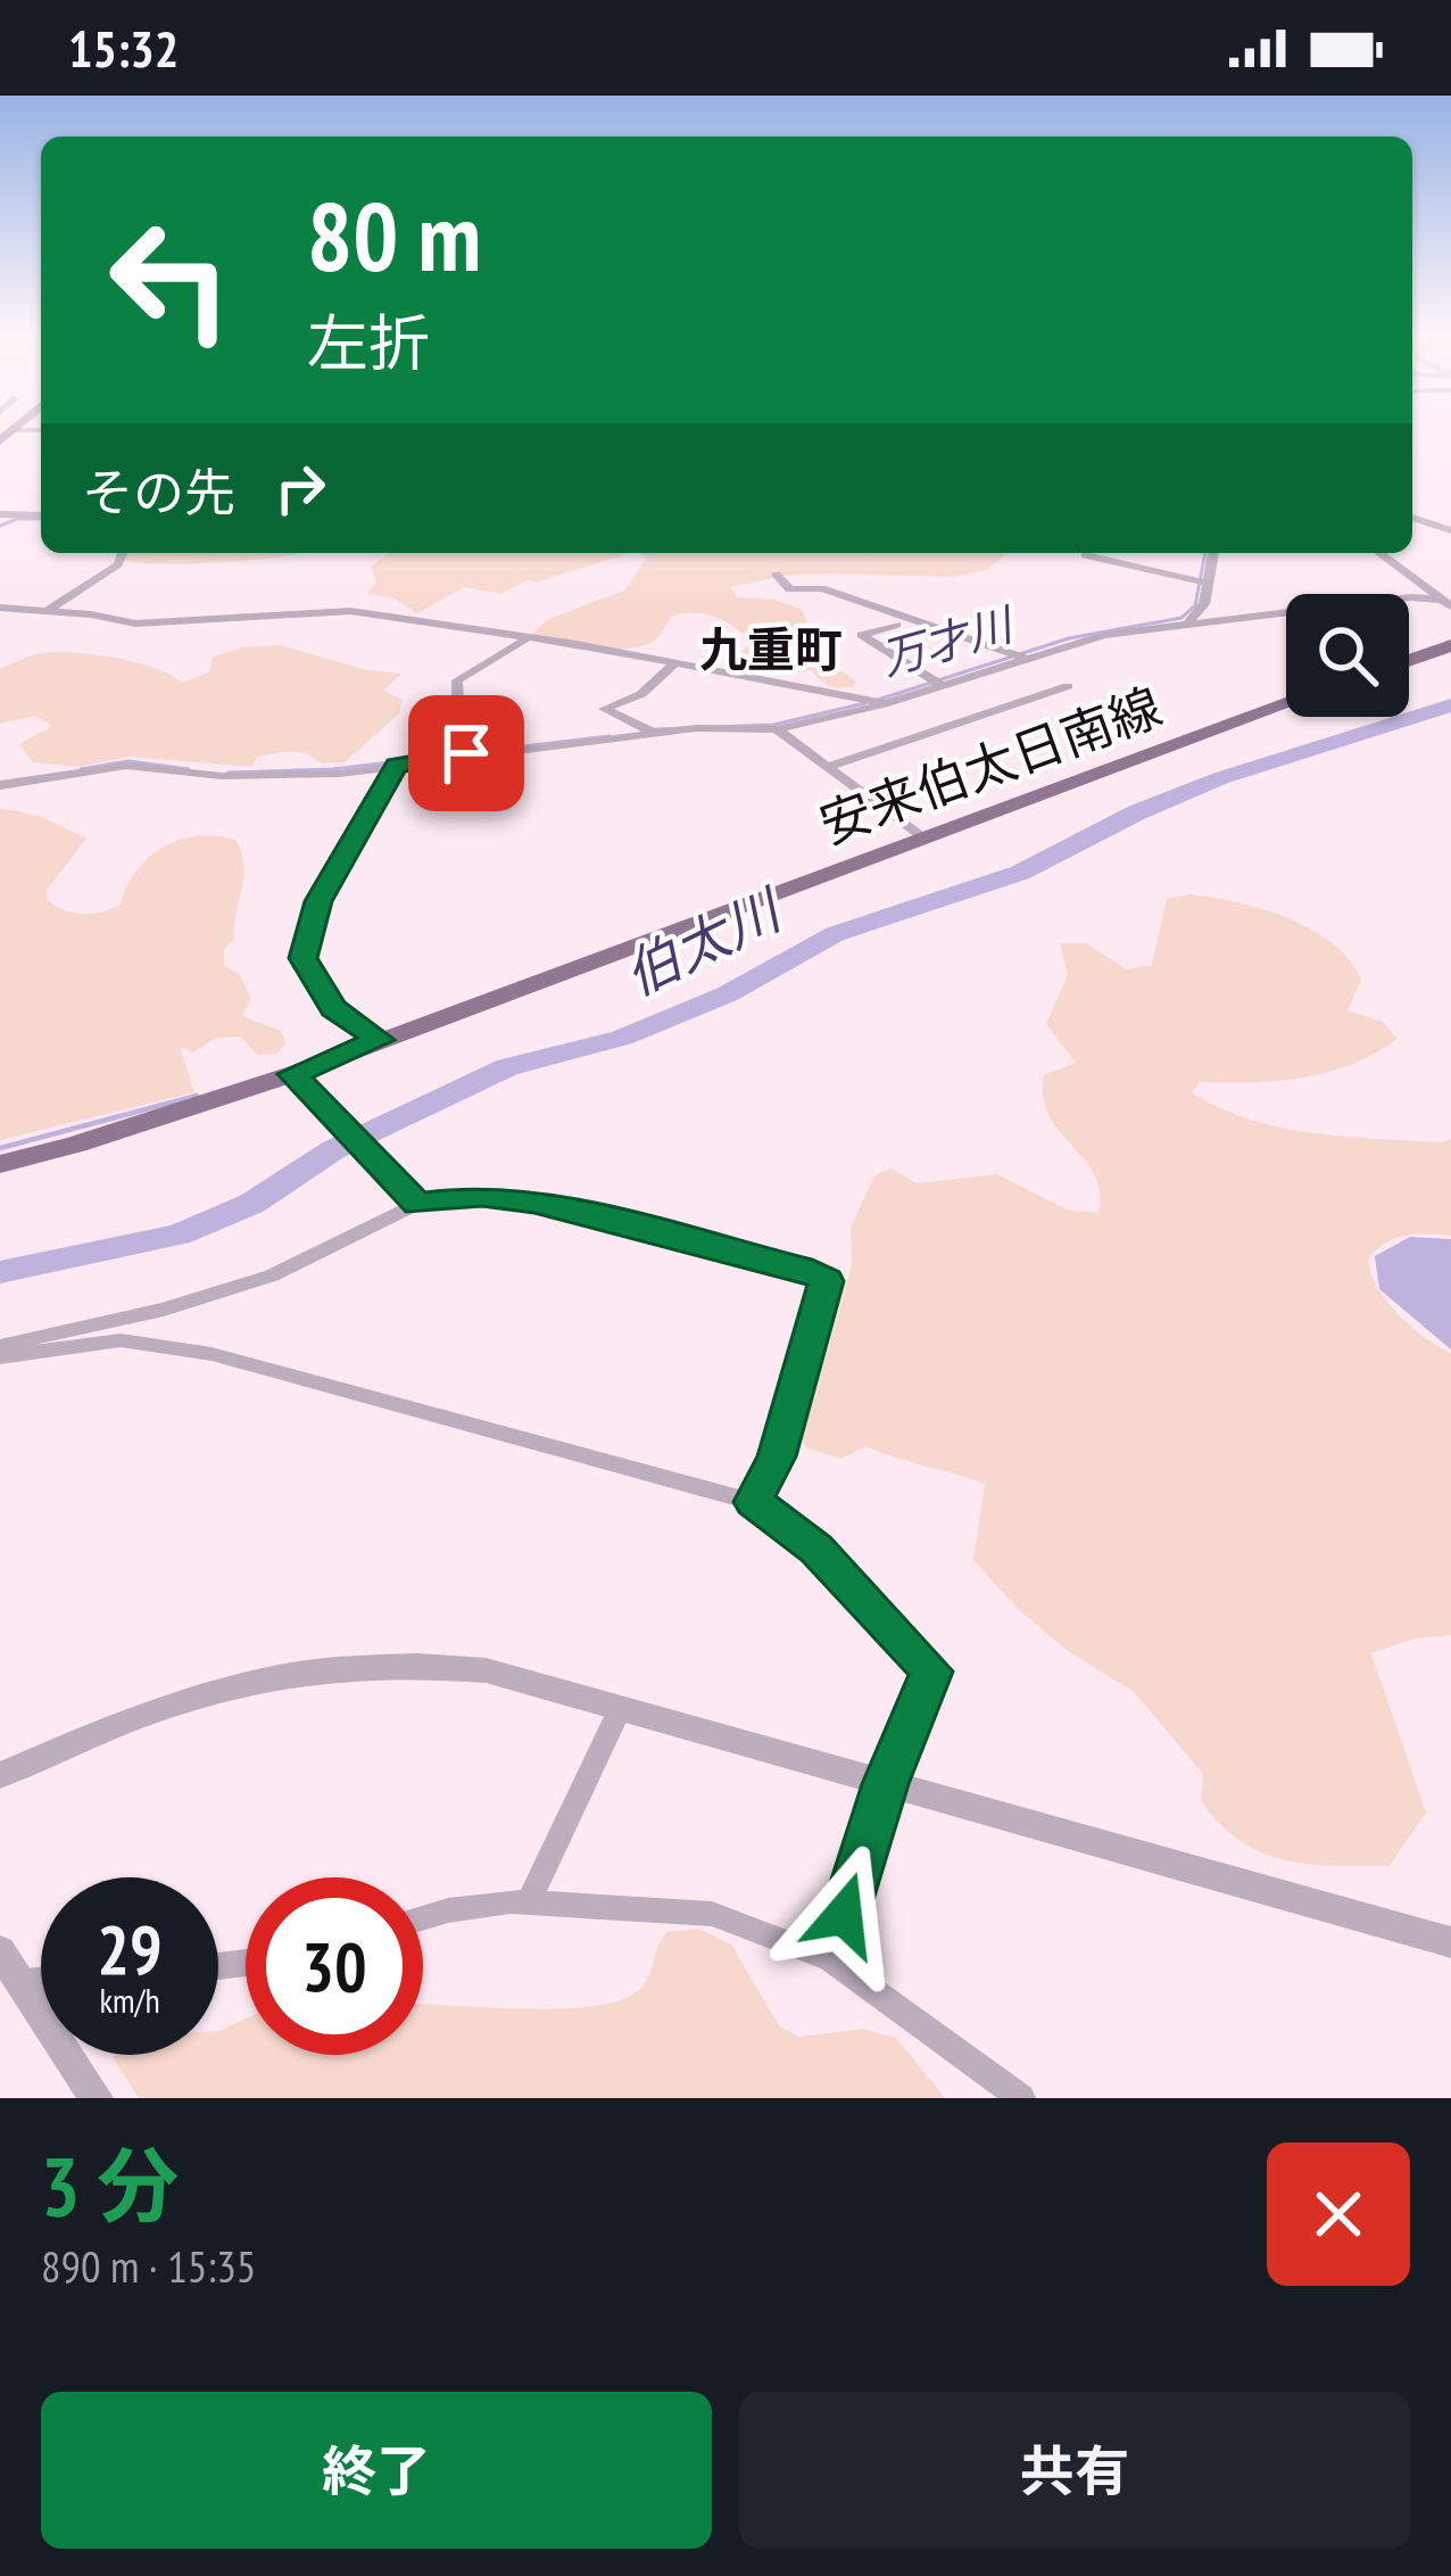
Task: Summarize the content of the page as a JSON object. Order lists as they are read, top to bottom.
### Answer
{
  "streets": {
    "main road": ["安来伯太日南線"]
  },
  "districts": ["九重町"],
  "water": ["万才川", "伯太川"],
  "page": {
    "status": "15:32",
    "turn": ["80 m", "左折"],
    "then": "その先",
    "speed": "29 km/h",
    "limit": "30",
    "heading": ["3 分", "890 m · 15:35"],
    "buttons": ["終了", "共有"]
  }
}
